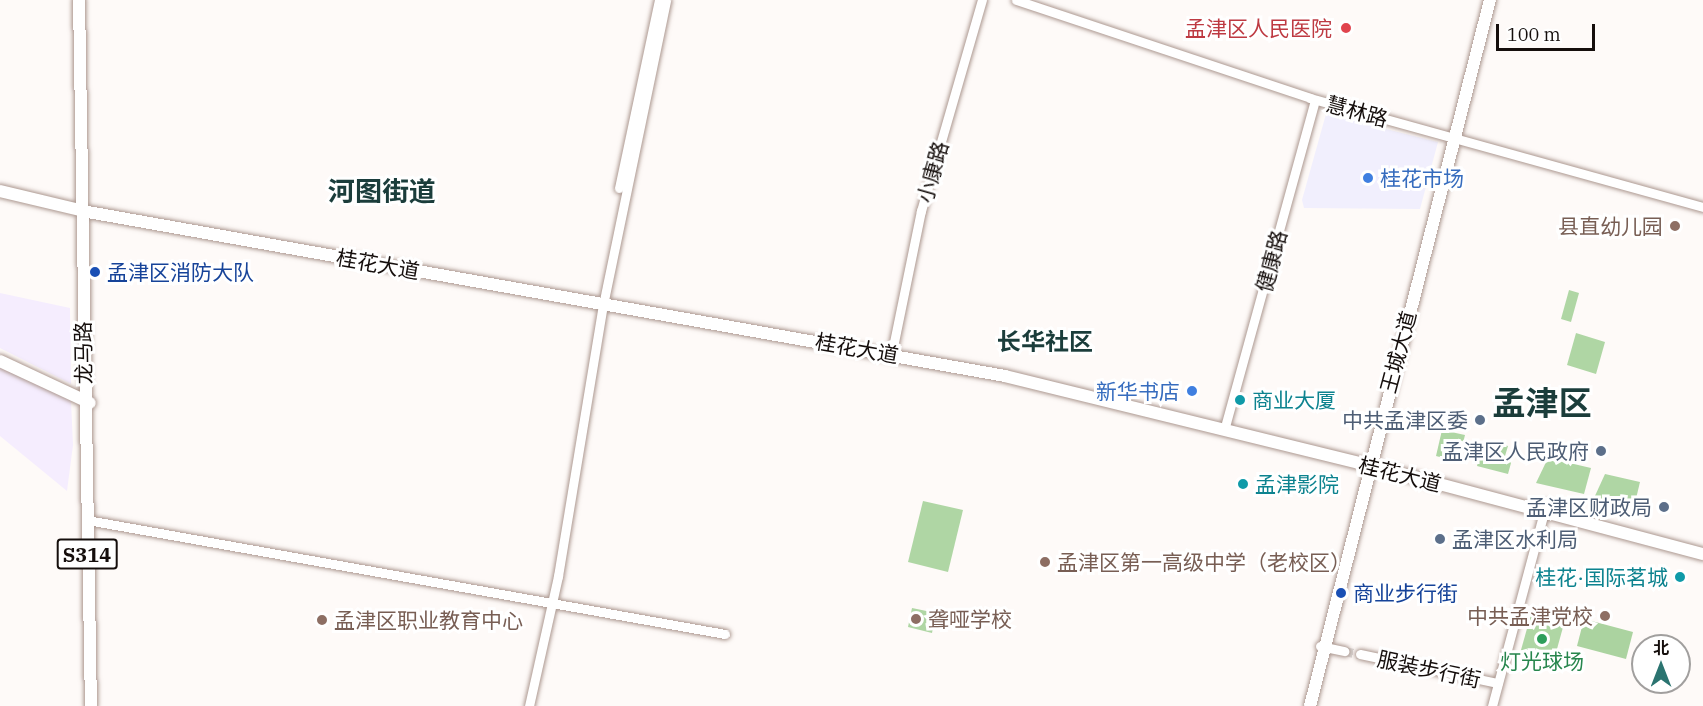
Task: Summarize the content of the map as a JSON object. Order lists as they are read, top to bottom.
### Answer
{
  "streets": {
    "main road": [
      "桂花大道",
      "王城大道",
      "龙马路",
      "S314"
    ],
    "street": [
      "慧林路",
      "小康路",
      "健康路",
      "服装步行街"
    ]
  },
  "crossings": [
    ["慧林路", "健康路"],
    ["慧林路", "王城大道"],
    ["小康路", "桂花大道"],
    ["健康路", "桂花大道"],
    ["桂花大道", "王城大道"],
    ["桂花大道", "龙马路"]
  ],
  "districts": ["河图街道", "长华社区", "孟津区"],
  "places": [
    "孟津区人民医院",
    "桂花市场",
    "县直幼儿园",
    "孟津区消防大队",
    "新华书店",
    "商业大厦",
    "中共孟津区委",
    "孟津区人民政府",
    "孟津影院",
    "孟津区财政局",
    "孟津区水利局",
    "孟津区第一高级中学（老校区）",
    "桂花·国际茗城",
    "商业步行街",
    "中共孟津党校",
    "聋哑学校",
    "孟津区职业教育中心",
    "灯光球场"
  ],
  "scale_bar": "100 m",
  "north": "top"
}
